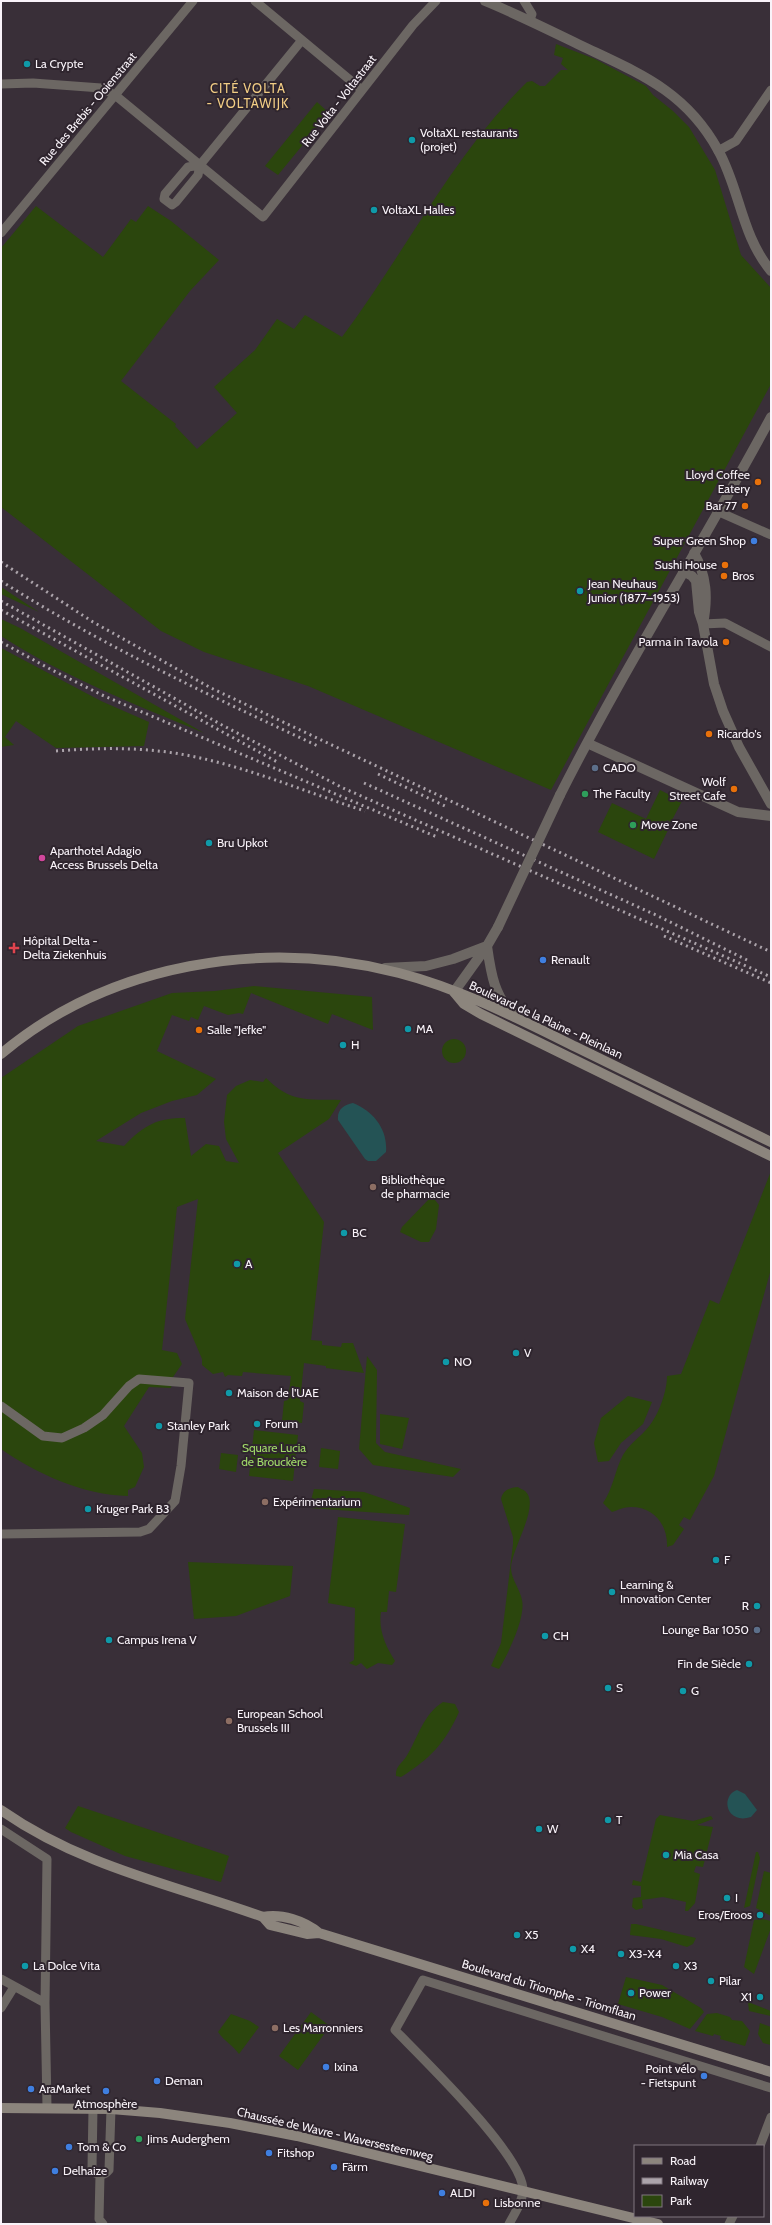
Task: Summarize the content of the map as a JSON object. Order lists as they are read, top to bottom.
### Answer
{
  "streets": {
    "main road": ["Boulevard de la Plaine - Pleinlaan", "Boulevard du Triomphe - Triomflaan", "Chaussée de Wavre - Waversesteenweg"],
    "street": ["Rue Volta - Voltastraat", "Rue des Brebis - Ooienstraat"]
  },
  "districts": ["CITÉ VOLTA - VOLTAWIJK"],
  "parks": ["Square Lucia de Brouckère"],
  "places": {
    "other": [
      "La Crypte",
      "VoltaXL restaurants (projet)",
      "VoltaXL Halles",
      "Lloyd Coffee Eatery",
      "Bar 77",
      "Super Green Shop",
      "Sushi House",
      "Bros",
      "Jean Neuhaus Junior (1877–1953)",
      "Parma in Tavola",
      "Ricardo's",
      "CADO",
      "Wolf Street Cafe",
      "The Faculty",
      "Move Zone",
      "Bru Upkot",
      "Aparthotel Adagio Access Brussels Delta",
      "Renault",
      "MA",
      "Salle \"Jefke\"",
      "H",
      "Bibliothèque de pharmacie",
      "BC",
      "A",
      "V",
      "NO",
      "Maison de l'UAE",
      "Forum",
      "Stanley Park",
      "Expérimentarium",
      "Kruger Park B3",
      "F",
      "Learning & Innovation Center",
      "R",
      "Lounge Bar 1050",
      "CH",
      "Campus Irena V",
      "Fin de Siècle",
      "S",
      "G",
      "European School Brussels III",
      "T",
      "W",
      "Mia Casa",
      "I",
      "Eros/Eroos",
      "X5",
      "X4",
      "X3-X4",
      "La Dolce Vita",
      "X3",
      "Pilar",
      "Power",
      "X1",
      "Les Marronniers",
      "Ixina",
      "Point vélo - Fietspunt",
      "Deman",
      "AraMarket",
      "Atmosphère",
      "Jims Auderghem",
      "Tom & Co",
      "Fitshop",
      "Färm",
      "Delhaize",
      "ALDI",
      "Lisbonne"
    ],
    "health": ["Hôpital Delta - Delta Ziekenhuis"]
  },
  "legend": ["Road", "Railway", "Park"]
}
